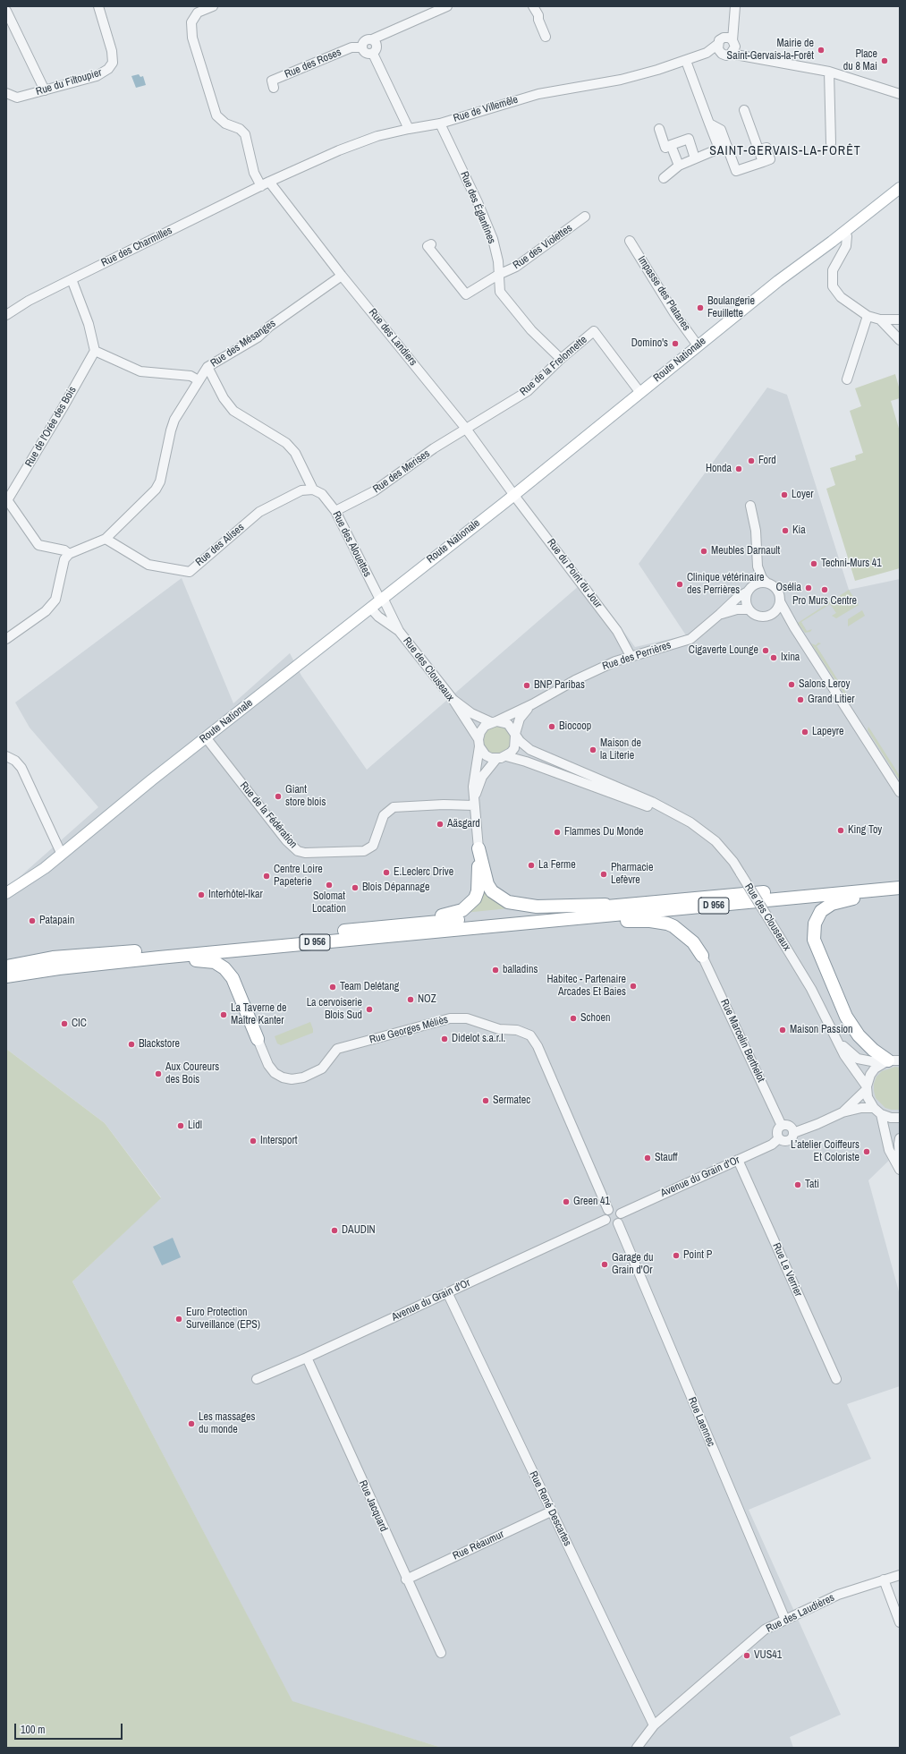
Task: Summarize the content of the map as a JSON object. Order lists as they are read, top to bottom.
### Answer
{
  "streets": {
    "highway": ["D 956"],
    "main road": ["Route Nationale"],
    "street": [
      "Rue des Roses",
      "Rue du Filtoupier",
      "Rue de Villemêle",
      "Rue des Églantines",
      "Rue des Charmilles",
      "Rue des Violettes",
      "Impasse des Platanes",
      "Rue des Landiers",
      "Rue des Mésanges",
      "Rue de la Frelonnette",
      "Rue de l'Orée des Bois",
      "Rue des Merises",
      "Rue des Alouettes",
      "Rue des Alises",
      "Rue du Point du Jour",
      "Rue des Perrières",
      "Rue des Clouseaux",
      "Rue de la Fédération",
      "Rue Georges Méliès",
      "Rue Marcelin Berthelot",
      "Avenue du Grain d'Or",
      "Rue Le Verrier",
      "Rue Laennec",
      "Rue Jacquard",
      "Rue René Descartes",
      "Rue Réaumur",
      "Rue des Laudières"
    ]
  },
  "crossings": [
    ["Rue de Villemêle", "Rue des Églantines"],
    ["Rue de Villemêle", "Rue des Charmilles"],
    ["Rue de Villemêle", "Rue des Landiers"],
    ["Rue des Églantines", "Rue des Violettes"],
    ["Rue des Églantines", "Rue de la Frelonnette"],
    ["Rue des Charmilles", "Rue des Landiers"],
    ["Impasse des Platanes", "Route Nationale"],
    ["Rue des Landiers", "Rue des Mésanges"],
    ["Rue des Landiers", "Route Nationale"],
    ["Rue des Landiers", "Rue de la Frelonnette"],
    ["Rue des Landiers", "Rue des Merises"],
    ["Rue des Landiers", "Rue du Point du Jour"],
    ["Rue des Mésanges", "Rue des Alouettes"],
    ["Rue des Mésanges", "Rue des Alises"],
    ["Route Nationale", "Rue de la Frelonnette"],
    ["Route Nationale", "Rue des Alouettes"],
    ["Route Nationale", "Rue du Point du Jour"],
    ["Route Nationale", "Rue des Clouseaux"],
    ["Route Nationale", "Rue de la Fédération"],
    ["Rue de la Frelonnette", "Rue des Merises"],
    ["Rue des Merises", "Rue des Alouettes"],
    ["Rue des Alouettes", "Rue des Alises"],
    ["Rue des Alouettes", "Rue des Clouseaux"],
    ["Rue du Point du Jour", "Rue des Perrières"],
    ["Rue des Perrières", "Rue des Clouseaux"],
    ["Rue des Clouseaux", "D 956"],
    ["D 956", "Rue Marcelin Berthelot"],
    ["Rue Georges Méliès", "Avenue du Grain d'Or"],
    ["Rue Georges Méliès", "Rue Laennec"],
    ["Rue Marcelin Berthelot", "Avenue du Grain d'Or"],
    ["Avenue du Grain d'Or", "Rue Le Verrier"],
    ["Avenue du Grain d'Or", "Rue Laennec"],
    ["Avenue du Grain d'Or", "Rue Jacquard"],
    ["Avenue du Grain d'Or", "Rue René Descartes"],
    ["Rue Laennec", "Rue des Laudières"],
    ["Rue Jacquard", "Rue Réaumur"],
    ["Rue René Descartes", "Rue Réaumur"],
    ["Rue René Descartes", "Rue des Laudières"]
  ],
  "districts": ["SAINT-GERVAIS-LA-FORÊT"],
  "places": [
    "Mairie de Saint-Gervais-la-Forêt",
    "Place du 8 Mai",
    "Boulangerie Feuillette",
    "Domino's",
    "Ford",
    "Honda",
    "Loyer",
    "Kia",
    "Meubles Darnault",
    "Techni-Murs 41",
    "Clinique vétérinaire des Perrières",
    "Osélia",
    "Pro Murs Centre",
    "Cigaverte Lounge",
    "Ixina",
    "Salons Leroy",
    "BNP Paribas",
    "Grand Litier",
    "Biocoop",
    "Lapeyre",
    "Maison de la Literie",
    "Giant store blois",
    "Aäsgard",
    "King Toy",
    "Flammes Du Monde",
    "La Ferme",
    "E.Leclerc Drive",
    "Pharmacie Lefèvre",
    "Centre Loire Papeterie",
    "Solomat Location",
    "Blois Dépannage",
    "Interhôtel-Ikar",
    "Patapain",
    "balladins",
    "Habitec - Partenaire Arcades Et Baies",
    "Team Delétang",
    "NOZ",
    "La cervoiserie Blois Sud",
    "La Taverne de Maître Kanter",
    "Schoen",
    "CIC",
    "Maison Passion",
    "Didelot s.a.r.l.",
    "Blackstore",
    "Aux Coureurs des Bois",
    "Sermatec",
    "Lidl",
    "Intersport",
    "L’atelier Coiffeurs Et Coloriste",
    "Stauff",
    "Tati",
    "Green 41",
    "DAUDIN",
    "Point P",
    "Garage du Grain d'Or",
    "Euro Protection Surveillance (EPS)",
    "Les massages du monde",
    "VUS41"
  ],
  "scale_bar": "100 m"
}
